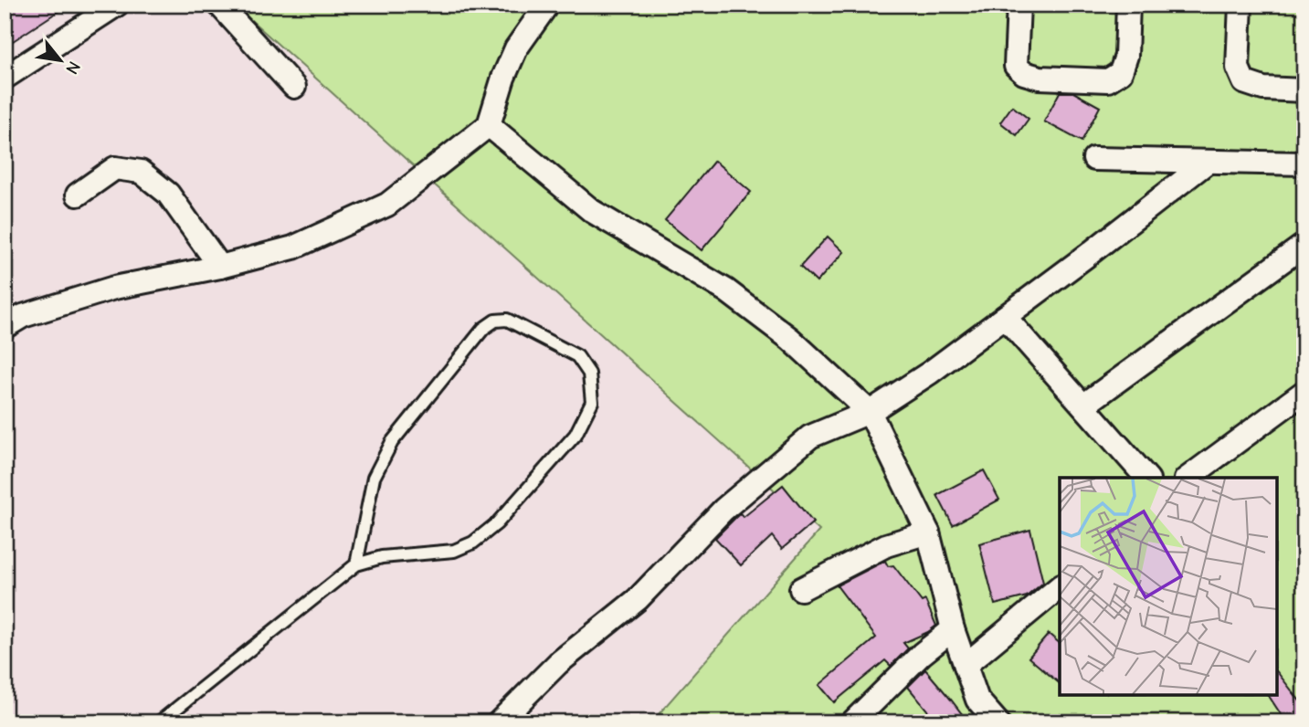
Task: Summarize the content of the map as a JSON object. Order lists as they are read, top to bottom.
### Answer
{
  "north": "bottom right"
}
